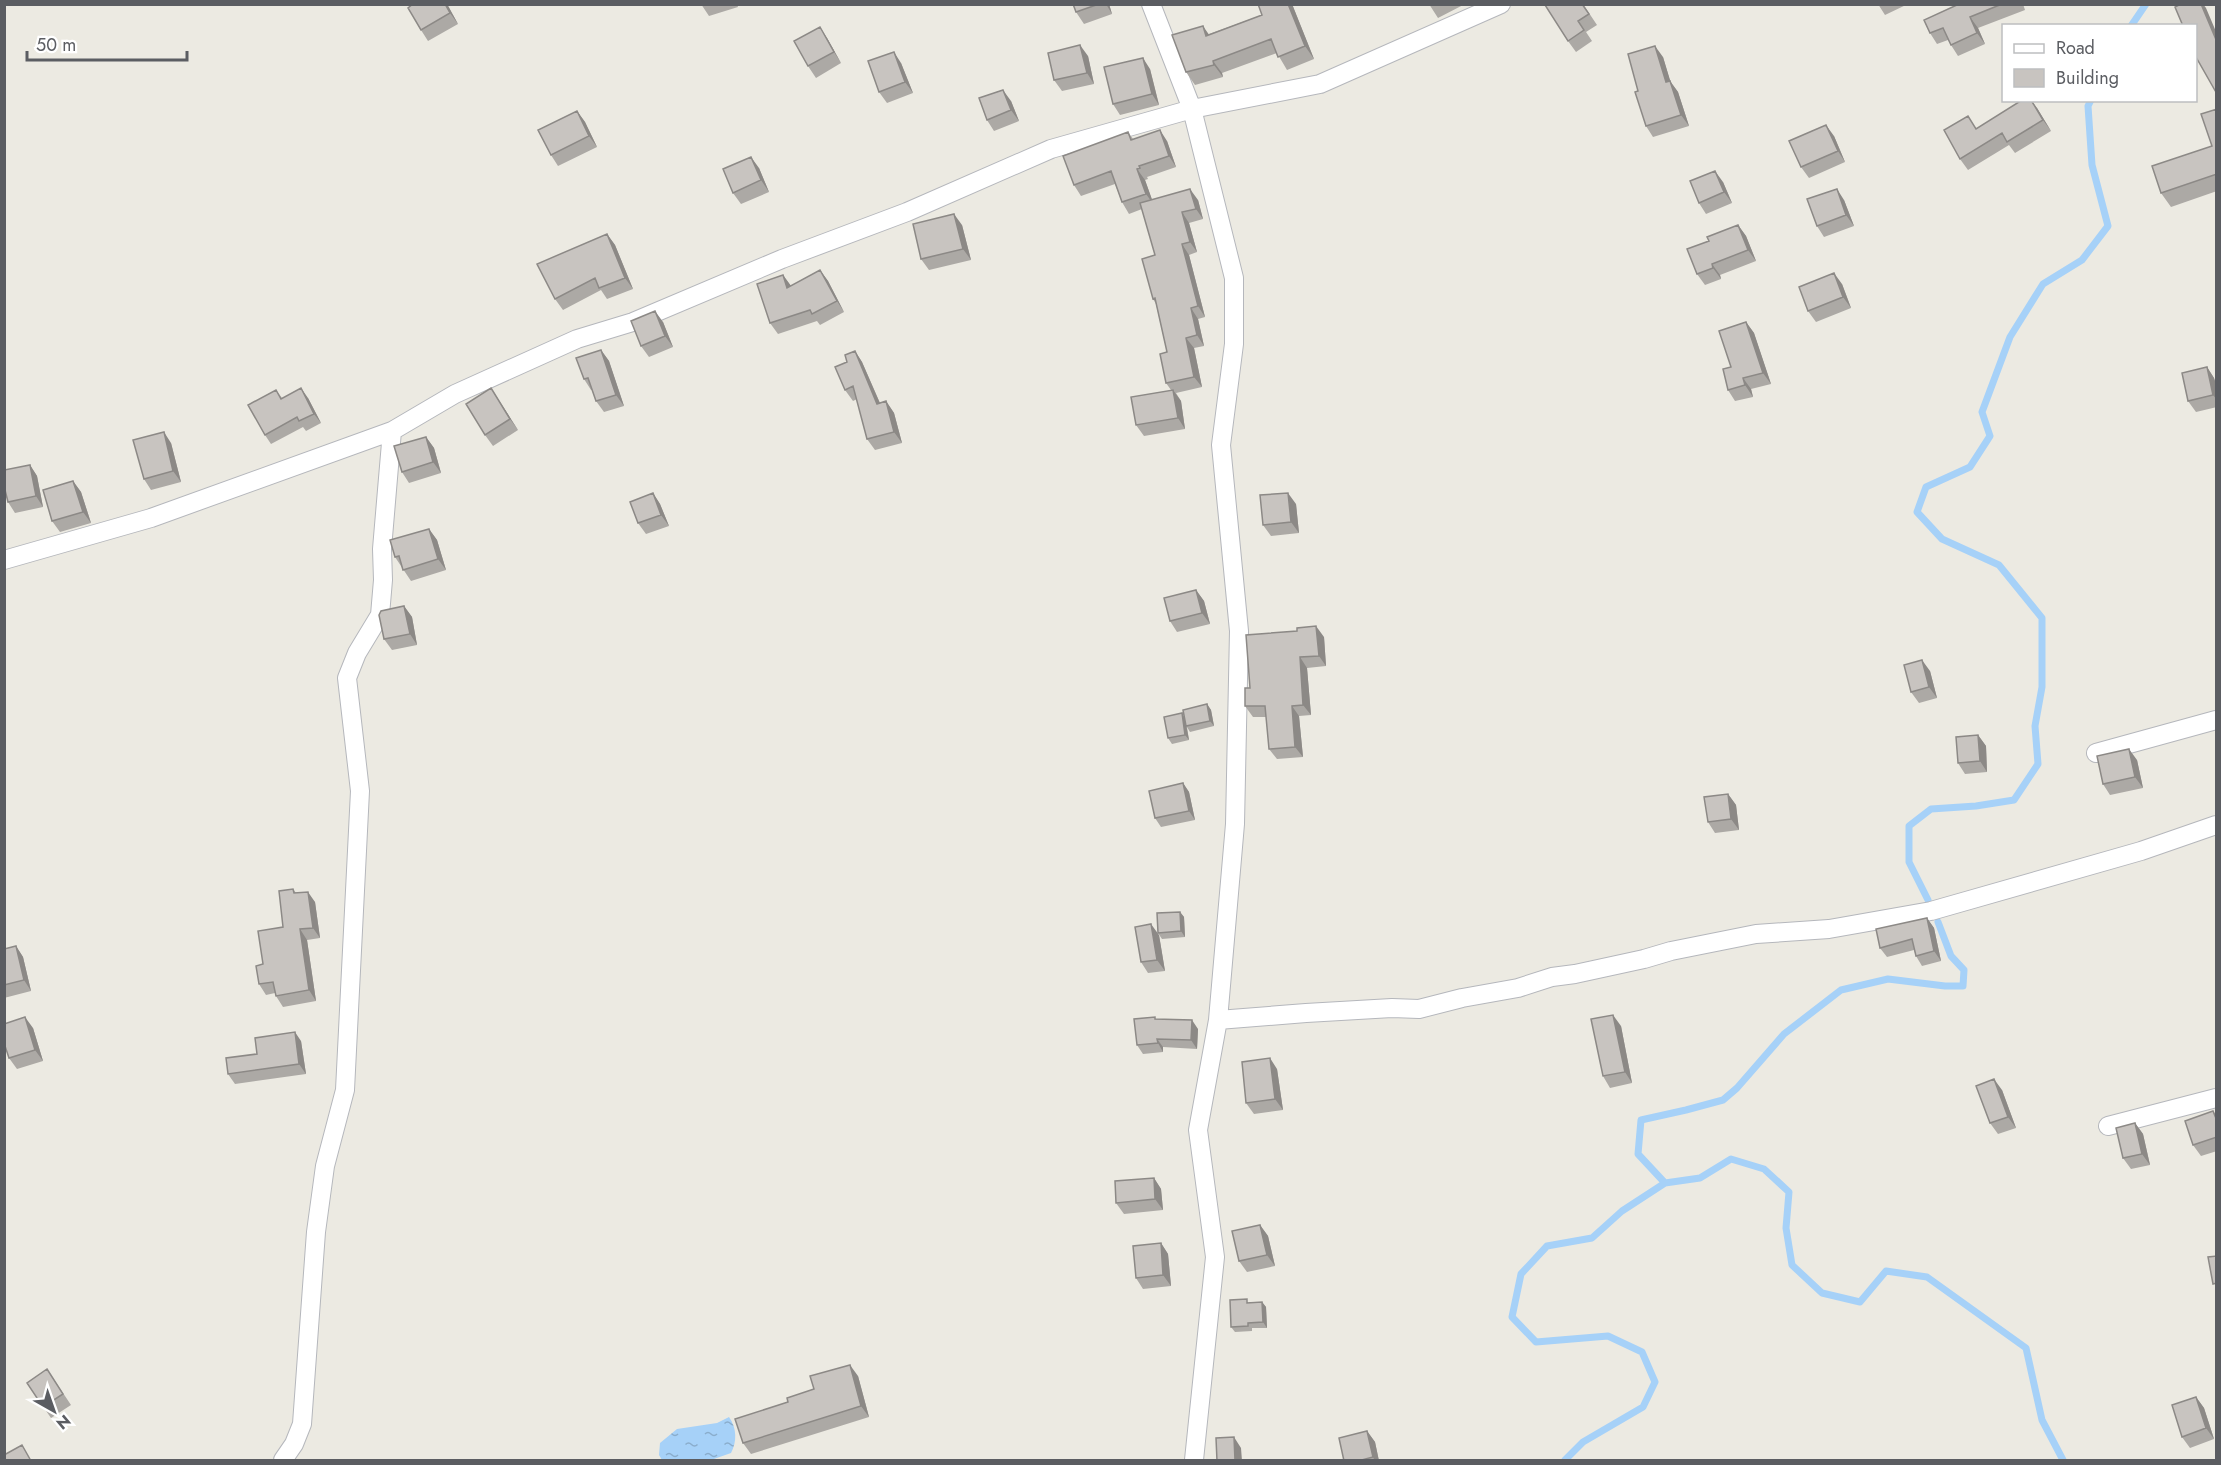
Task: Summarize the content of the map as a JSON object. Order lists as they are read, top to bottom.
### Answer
{
  "legend": ["Road", "Building"],
  "scale_bar": "50 m",
  "north": "bottom right"
}
